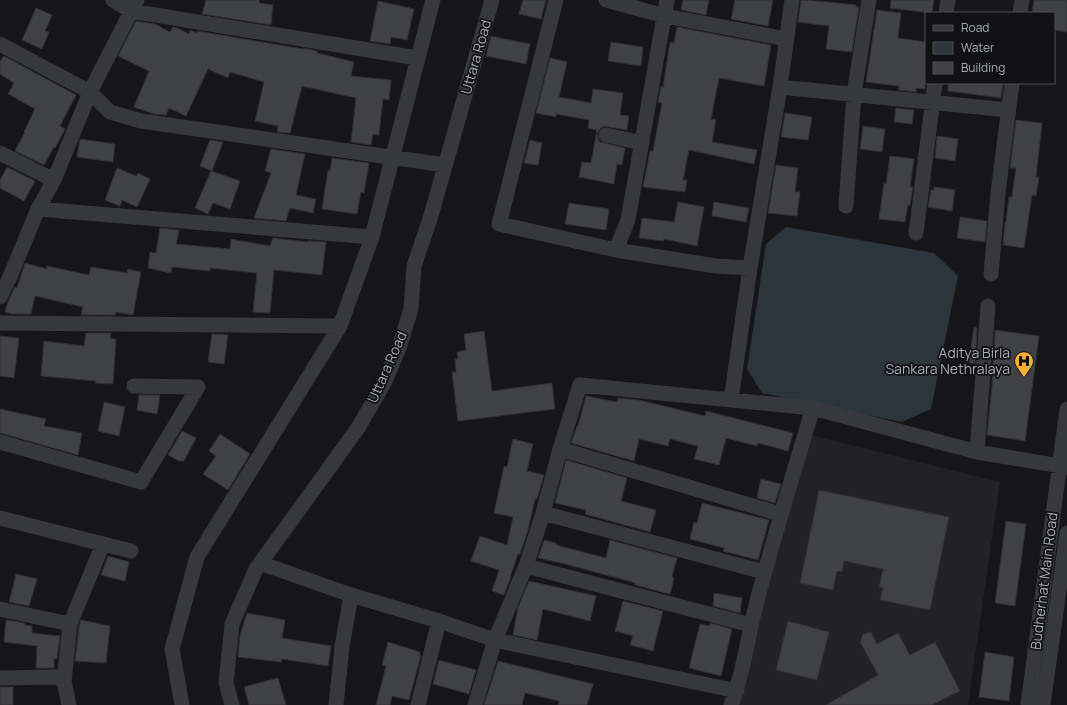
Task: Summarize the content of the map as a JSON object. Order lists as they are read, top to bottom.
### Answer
{
  "streets": {
    "street": ["Uttara Road", "Budherhat Main Road"]
  },
  "places": {
    "hospital": ["Aditya Birla Sankara Nethralaya"]
  },
  "legend": ["Road", "Water", "Building"]
}
